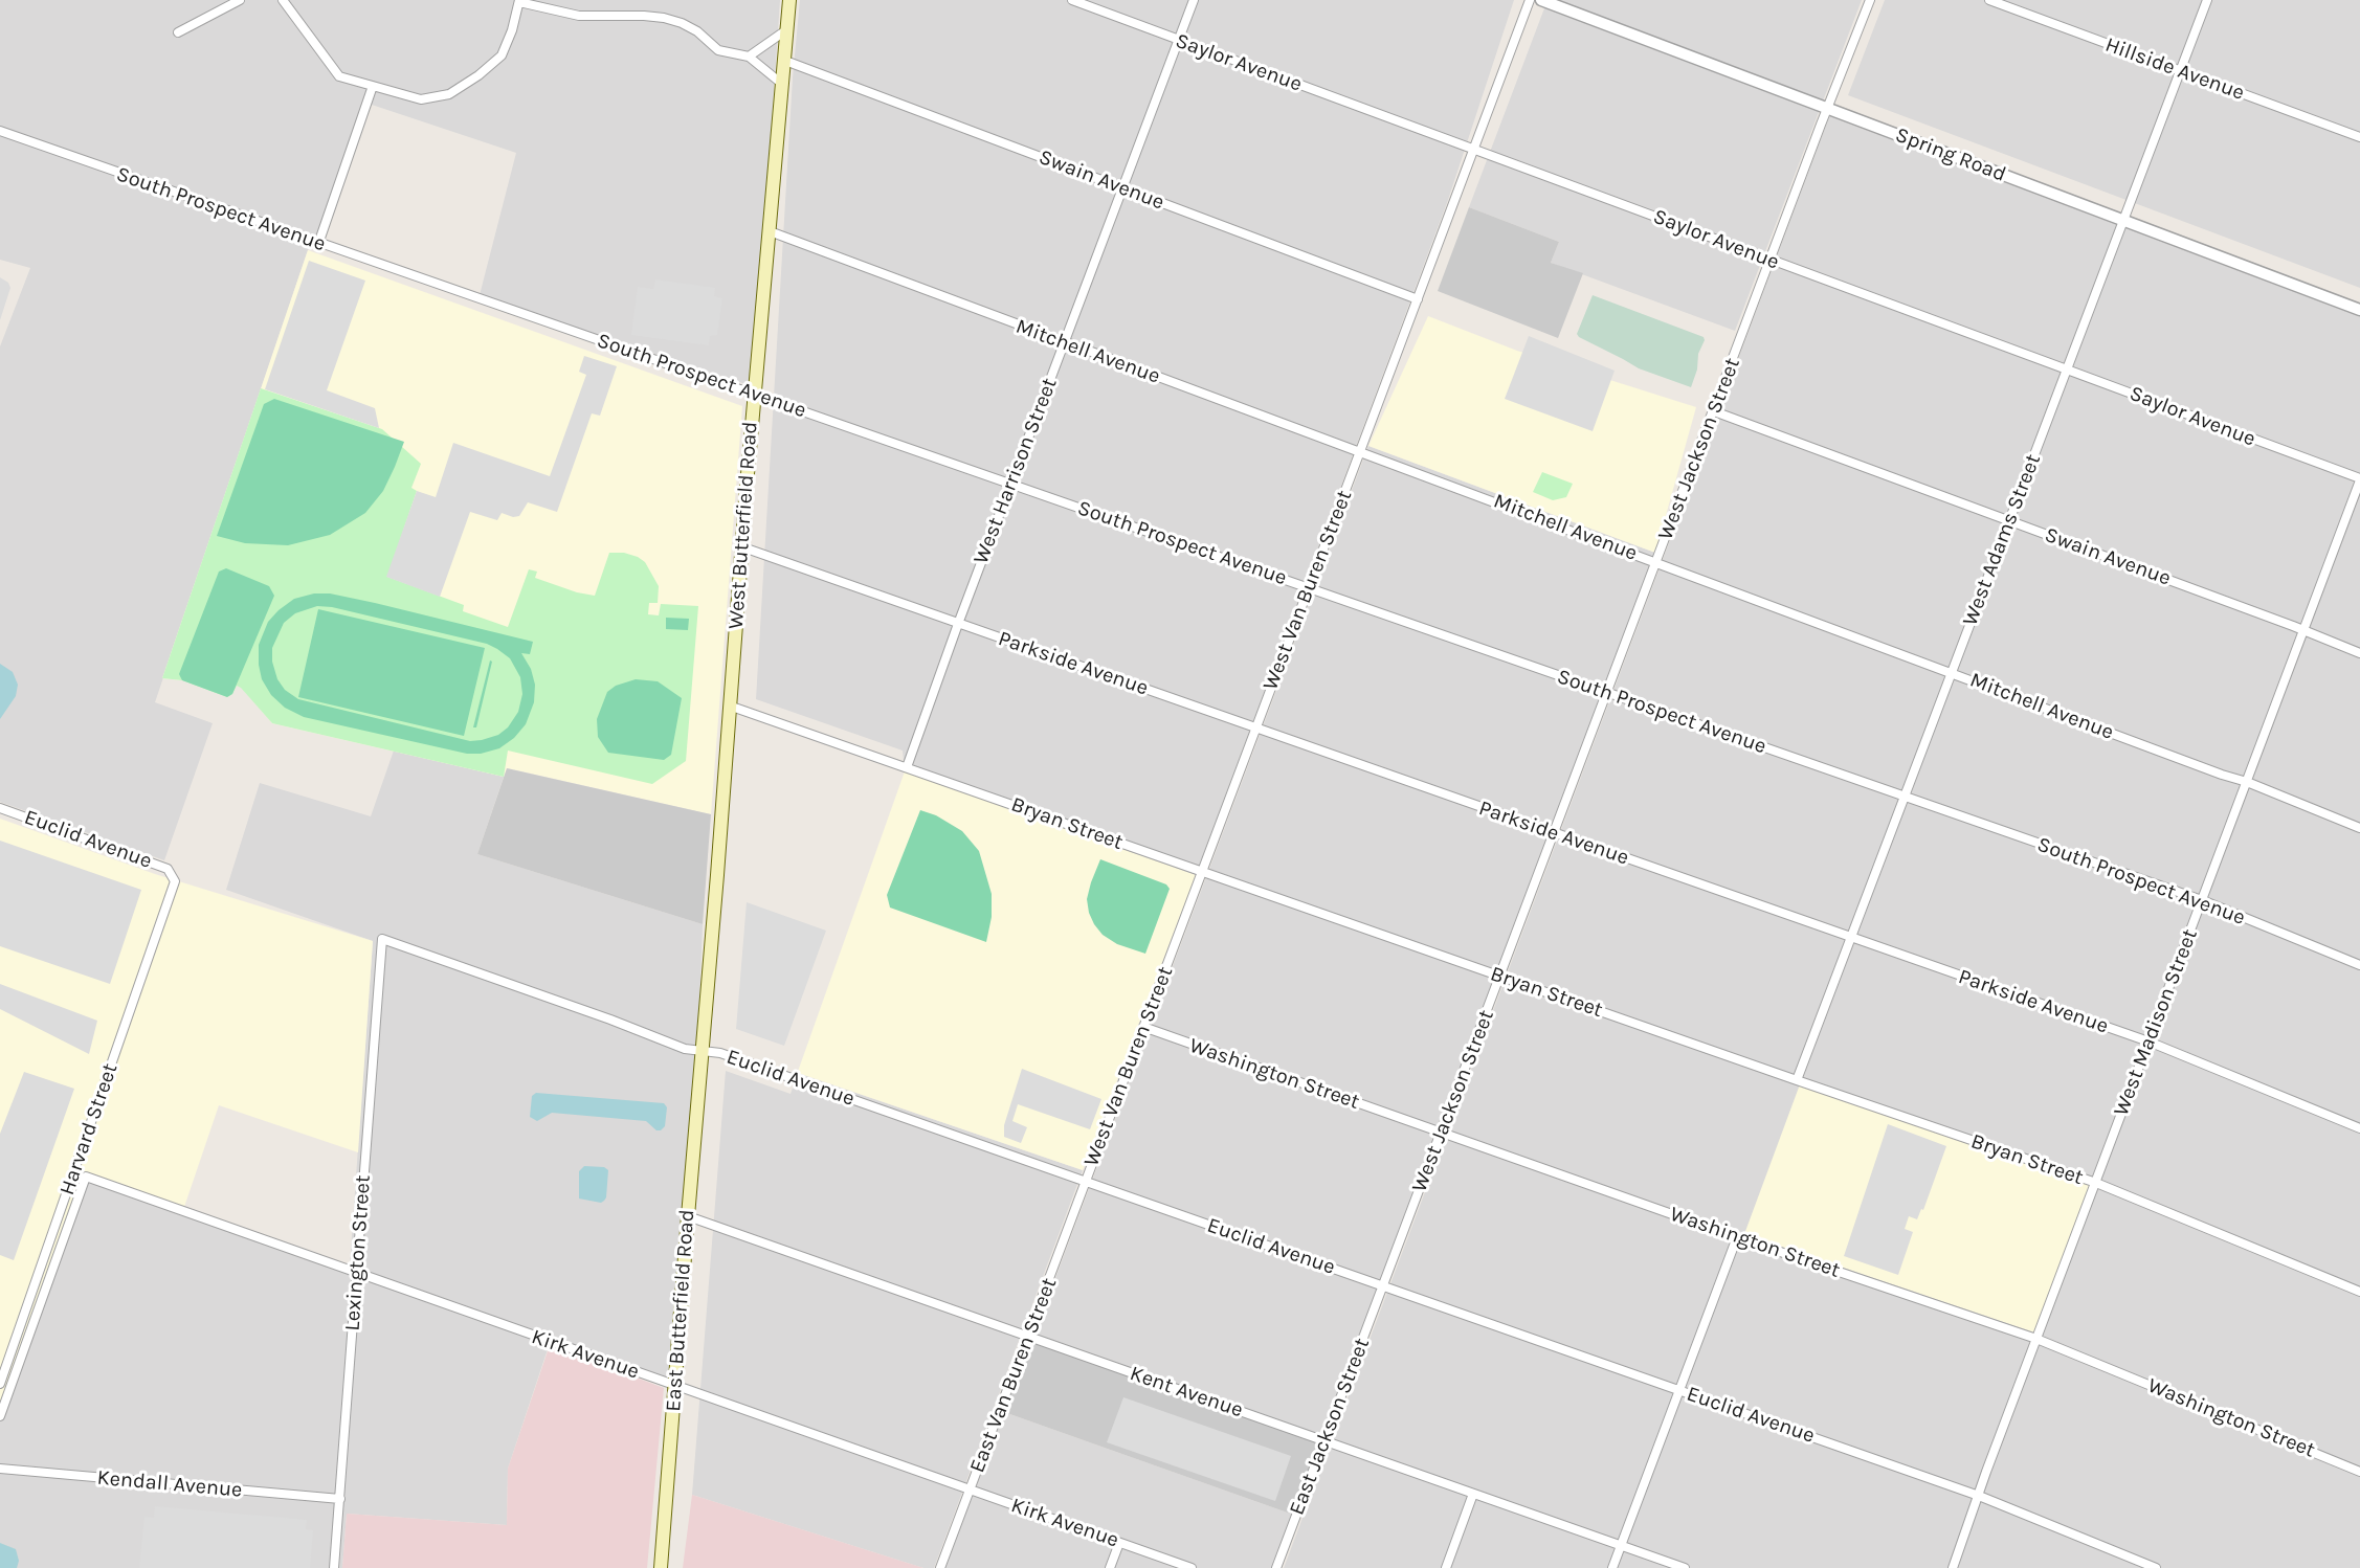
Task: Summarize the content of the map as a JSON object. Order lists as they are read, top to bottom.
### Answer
{
  "streets": {
    "main road": ["West Butterfield Road", "East Butterfield Road"],
    "street": [
      "Saylor Avenue",
      "Hillside Avenue",
      "Spring Road",
      "Swain Avenue",
      "South Prospect Avenue",
      "Mitchell Avenue",
      "West Jackson Street",
      "West Harrison Street",
      "West Adams Street",
      "West Van Buren Street",
      "Parkside Avenue",
      "Bryan Street",
      "Euclid Avenue",
      "West Madison Street",
      "Washington Street",
      "Harvard Street",
      "Lexington Street",
      "Kirk Avenue",
      "East Van Buren Street",
      "Kent Avenue",
      "East Jackson Street",
      "Kendall Avenue"
    ]
  },
  "crossings": [
    ["Saylor Avenue", "West Jackson Street"],
    ["Saylor Avenue", "West Harrison Street"],
    ["Saylor Avenue", "West Adams Street"],
    ["Saylor Avenue", "West Van Buren Street"],
    ["Saylor Avenue", "West Madison Street"],
    ["Hillside Avenue", "West Adams Street"],
    ["Spring Road", "West Jackson Street"],
    ["Spring Road", "West Adams Street"],
    ["Swain Avenue", "West Jackson Street"],
    ["Swain Avenue", "West Harrison Street"],
    ["Swain Avenue", "West Butterfield Road"],
    ["Swain Avenue", "West Adams Street"],
    ["Swain Avenue", "West Van Buren Street"],
    ["Swain Avenue", "West Madison Street"],
    ["South Prospect Avenue", "West Jackson Street"],
    ["South Prospect Avenue", "West Harrison Street"],
    ["South Prospect Avenue", "West Butterfield Road"],
    ["South Prospect Avenue", "West Adams Street"],
    ["South Prospect Avenue", "West Van Buren Street"],
    ["South Prospect Avenue", "West Madison Street"],
    ["Mitchell Avenue", "West Jackson Street"],
    ["Mitchell Avenue", "West Harrison Street"],
    ["Mitchell Avenue", "West Butterfield Road"],
    ["Mitchell Avenue", "West Adams Street"],
    ["Mitchell Avenue", "West Van Buren Street"],
    ["Mitchell Avenue", "West Madison Street"],
    ["West Jackson Street", "Parkside Avenue"],
    ["West Jackson Street", "Bryan Street"],
    ["West Jackson Street", "Euclid Avenue"],
    ["West Jackson Street", "Washington Street"],
    ["West Jackson Street", "East Jackson Street"],
    ["West Harrison Street", "Parkside Avenue"],
    ["West Harrison Street", "Bryan Street"],
    ["West Butterfield Road", "Parkside Avenue"],
    ["West Butterfield Road", "Bryan Street"],
    ["West Butterfield Road", "Euclid Avenue"],
    ["West Butterfield Road", "East Butterfield Road"],
    ["West Adams Street", "Parkside Avenue"],
    ["West Adams Street", "Bryan Street"],
    ["West Van Buren Street", "Parkside Avenue"],
    ["West Van Buren Street", "Bryan Street"],
    ["West Van Buren Street", "Euclid Avenue"],
    ["West Van Buren Street", "Washington Street"],
    ["West Van Buren Street", "East Van Buren Street"],
    ["Parkside Avenue", "West Madison Street"],
    ["Bryan Street", "West Madison Street"],
    ["Euclid Avenue", "West Madison Street"],
    ["Euclid Avenue", "Harvard Street"],
    ["Euclid Avenue", "Lexington Street"],
    ["Euclid Avenue", "East Butterfield Road"],
    ["Euclid Avenue", "East Van Buren Street"],
    ["Euclid Avenue", "East Jackson Street"],
    ["West Madison Street", "Washington Street"],
    ["Harvard Street", "Kirk Avenue"],
    ["Lexington Street", "Kirk Avenue"],
    ["Lexington Street", "Kendall Avenue"],
    ["East Butterfield Road", "Kirk Avenue"],
    ["East Butterfield Road", "Kent Avenue"],
    ["Kirk Avenue", "East Van Buren Street"],
    ["East Van Buren Street", "Kent Avenue"],
    ["Kent Avenue", "East Jackson Street"]
  ]
}
